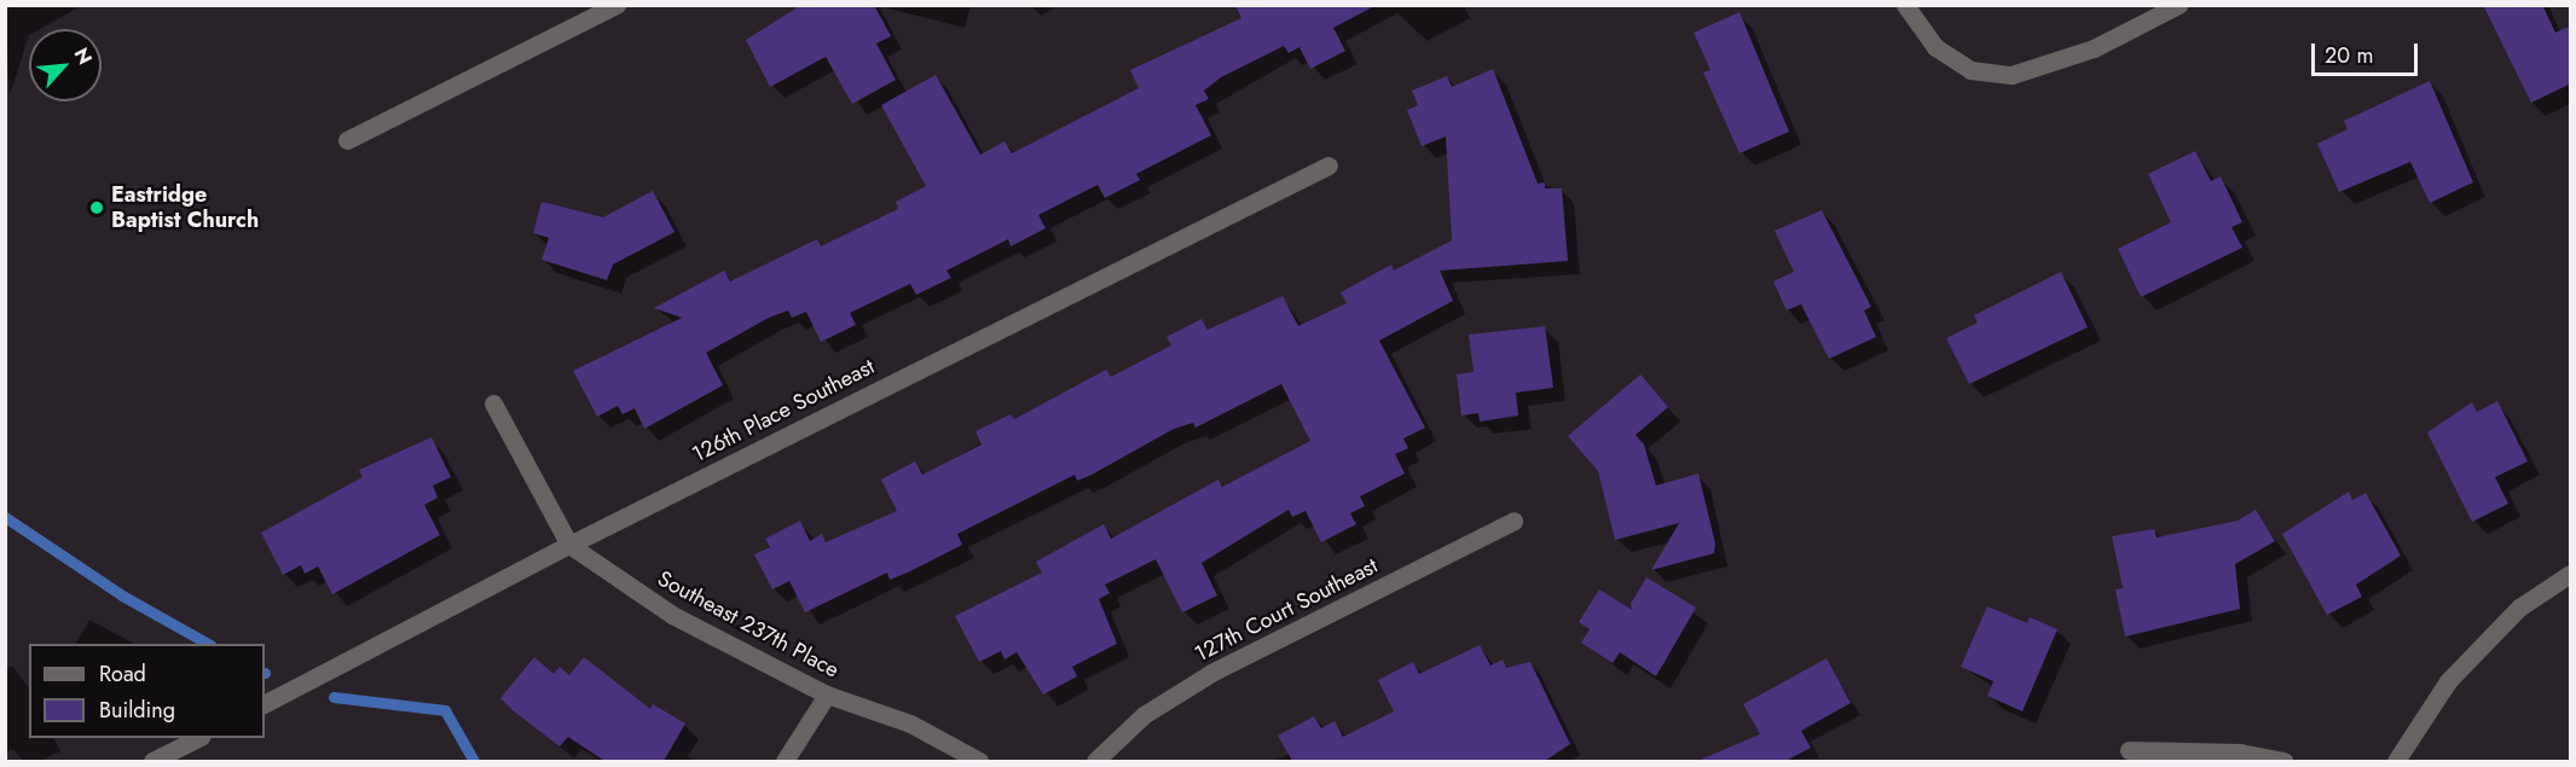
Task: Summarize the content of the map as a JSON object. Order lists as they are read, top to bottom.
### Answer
{
  "streets": {
    "street": ["126th Place Southeast", "127th Court Southeast", "Southeast 237th Place"]
  },
  "crossings": [
    ["126th Place Southeast", "Southeast 237th Place"]
  ],
  "places": ["Eastridge Baptist Church"],
  "legend": ["Road", "Building"],
  "scale_bar": "20 m",
  "north": "top right"
}
